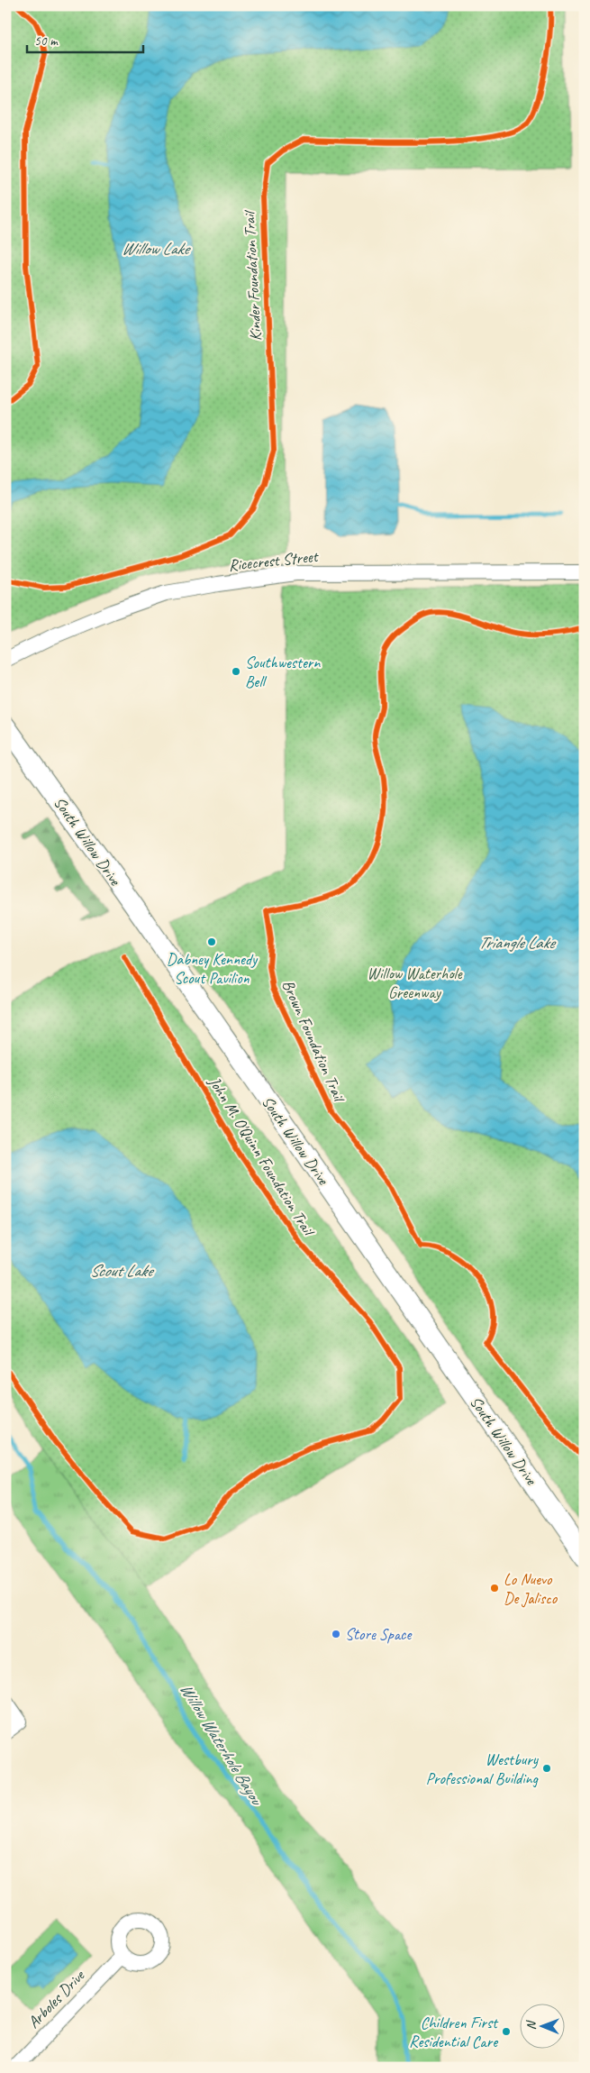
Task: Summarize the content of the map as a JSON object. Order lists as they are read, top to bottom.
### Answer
{
  "streets": {
    "street": ["Ricecrest Street", "South Willow Drive", "Arboles Drive"],
    "cycle path": ["Kinder Foundation Trail", "Brown Foundation Trail", "John M. O'Quinn Foundation Trail"]
  },
  "water": [
    "Willow Lake",
    "Triangle Lake",
    "Scout Lake",
    "Willow Waterhole Bayou"
  ],
  "parks": ["Willow Waterhole Greenway"],
  "places": [
    "Southwestern Bell",
    "Dabney Kennedy Scout Pavilion",
    "Lo Nuevo De Jalisco",
    "Store Space",
    "Westbury Professional Building",
    "Children First Residential Care"
  ],
  "scale_bar": "50 m",
  "north": "left"
}
